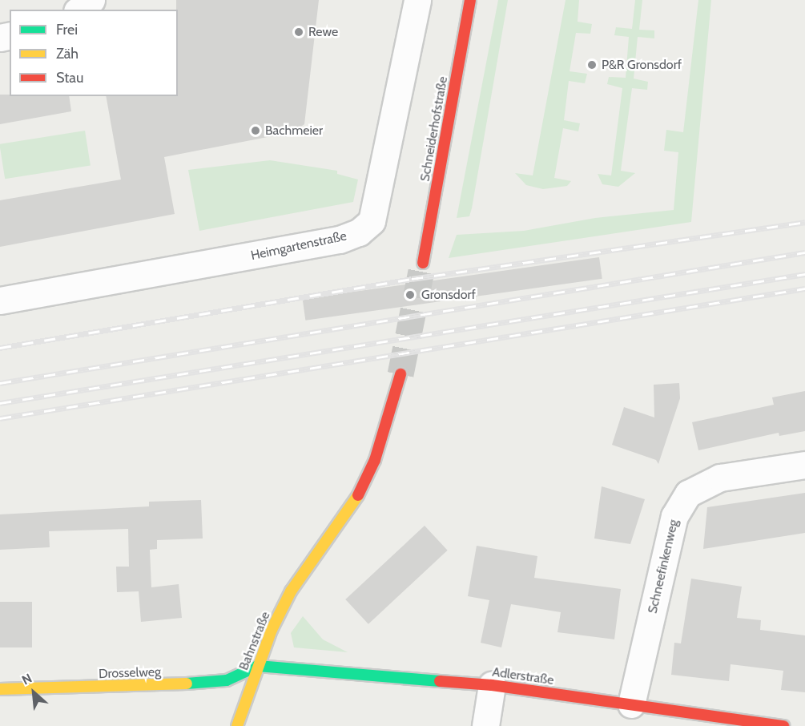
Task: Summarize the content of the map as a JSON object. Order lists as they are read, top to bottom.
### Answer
{
  "streets": {
    "street": [
      "Schneiderhofstraße",
      "Heimgartenstraße",
      "Schneefinkenweg",
      "Bahnstraße",
      "Drosselweg",
      "Adlerstraße"
    ]
  },
  "crossings": [
    ["Schneefinkenweg", "Adlerstraße"],
    ["Bahnstraße", "Drosselweg"],
    ["Bahnstraße", "Adlerstraße"],
    ["Drosselweg", "Adlerstraße"]
  ],
  "places": [
    "Rewe",
    "P&R Gronsdorf",
    "Bachmeier",
    "Gronsdorf"
  ],
  "legend": ["Frei", "Zäh", "Stau"],
  "north": "top left"
}
